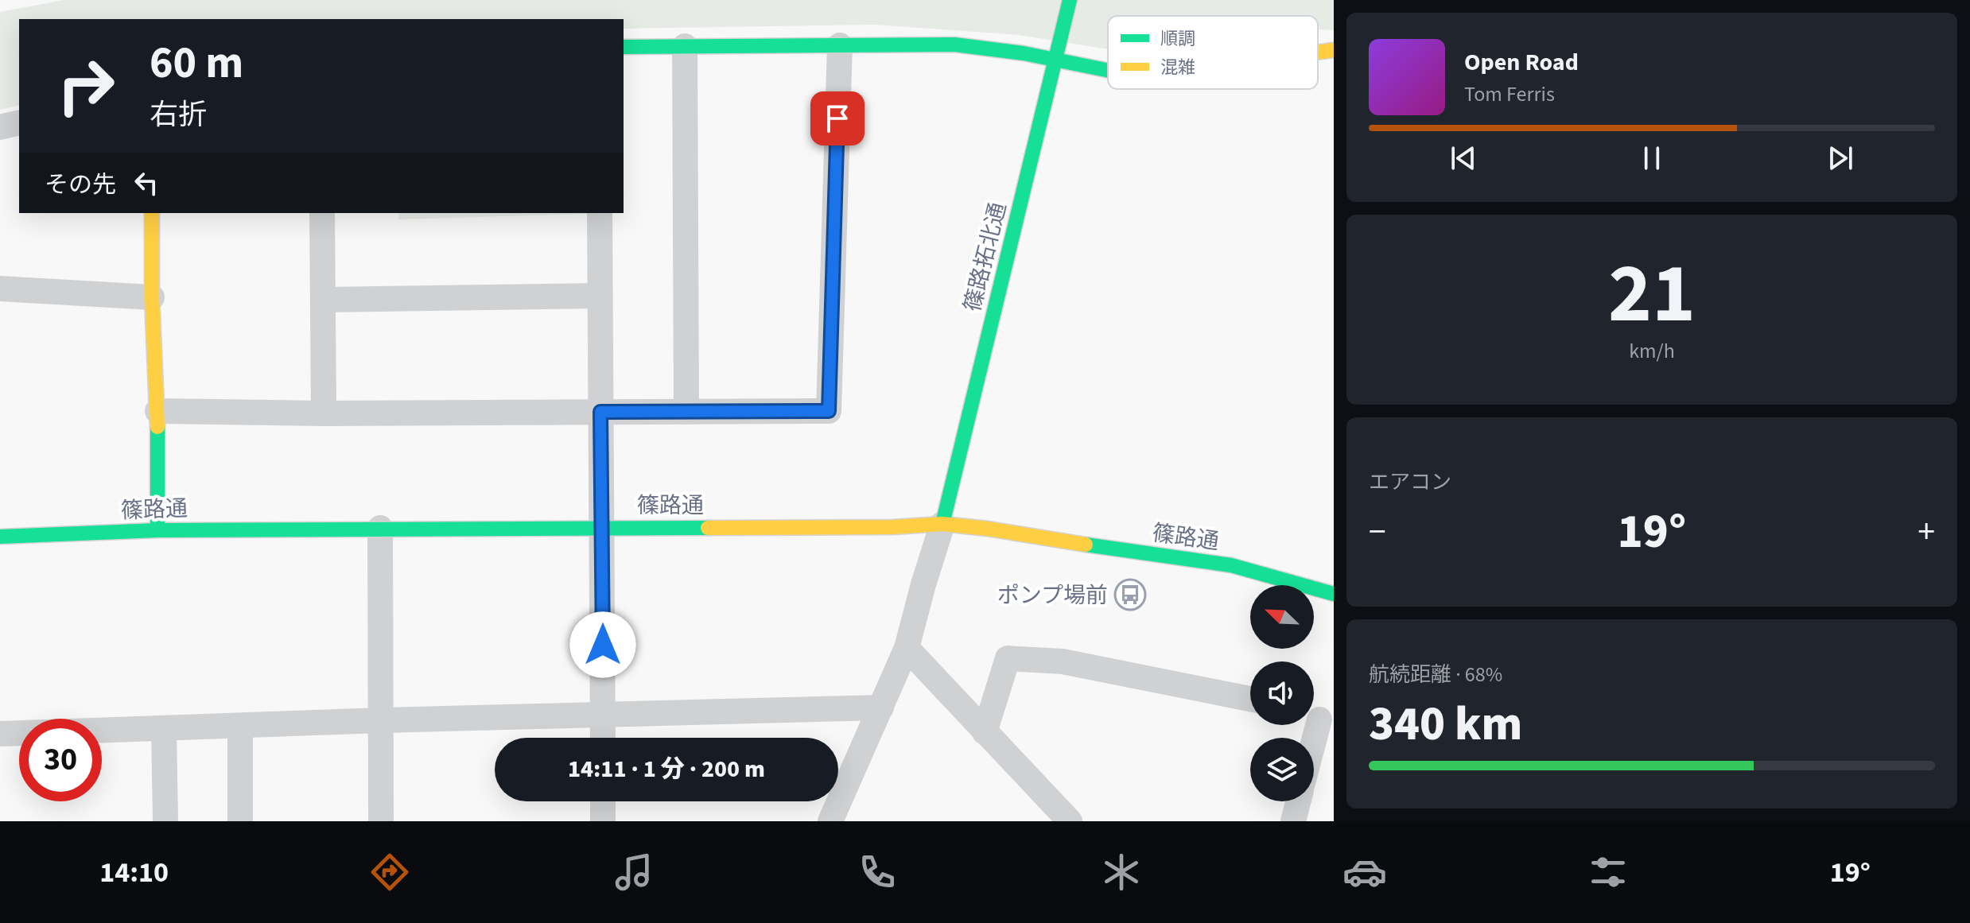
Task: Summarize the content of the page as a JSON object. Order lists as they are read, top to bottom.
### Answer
{
  "streets": {
    "street": ["篠路拓北通", "篠路通"]
  },
  "crossings": [
    ["篠路拓北通", "篠路通"]
  ],
  "places": {
    "bus stop": ["ポンプ場前"]
  },
  "legend": ["順調", "混雑"],
  "north": "top left",
  "page": {
    "turn": ["60 m", "右折"],
    "song": ["Open Road", "Tom Ferris"],
    "then": "その先",
    "tile": [
      ["21", "km/h"],
      "エアコン",
      ["航続距離 · 68%", "340 km"]
    ],
    "heat": ["−", "19°", "+"],
    "limit": "30",
    "trip": "14:11 · 1 分 · 200 m",
    "tabs": ["14:10", "19°"]
  }
}
